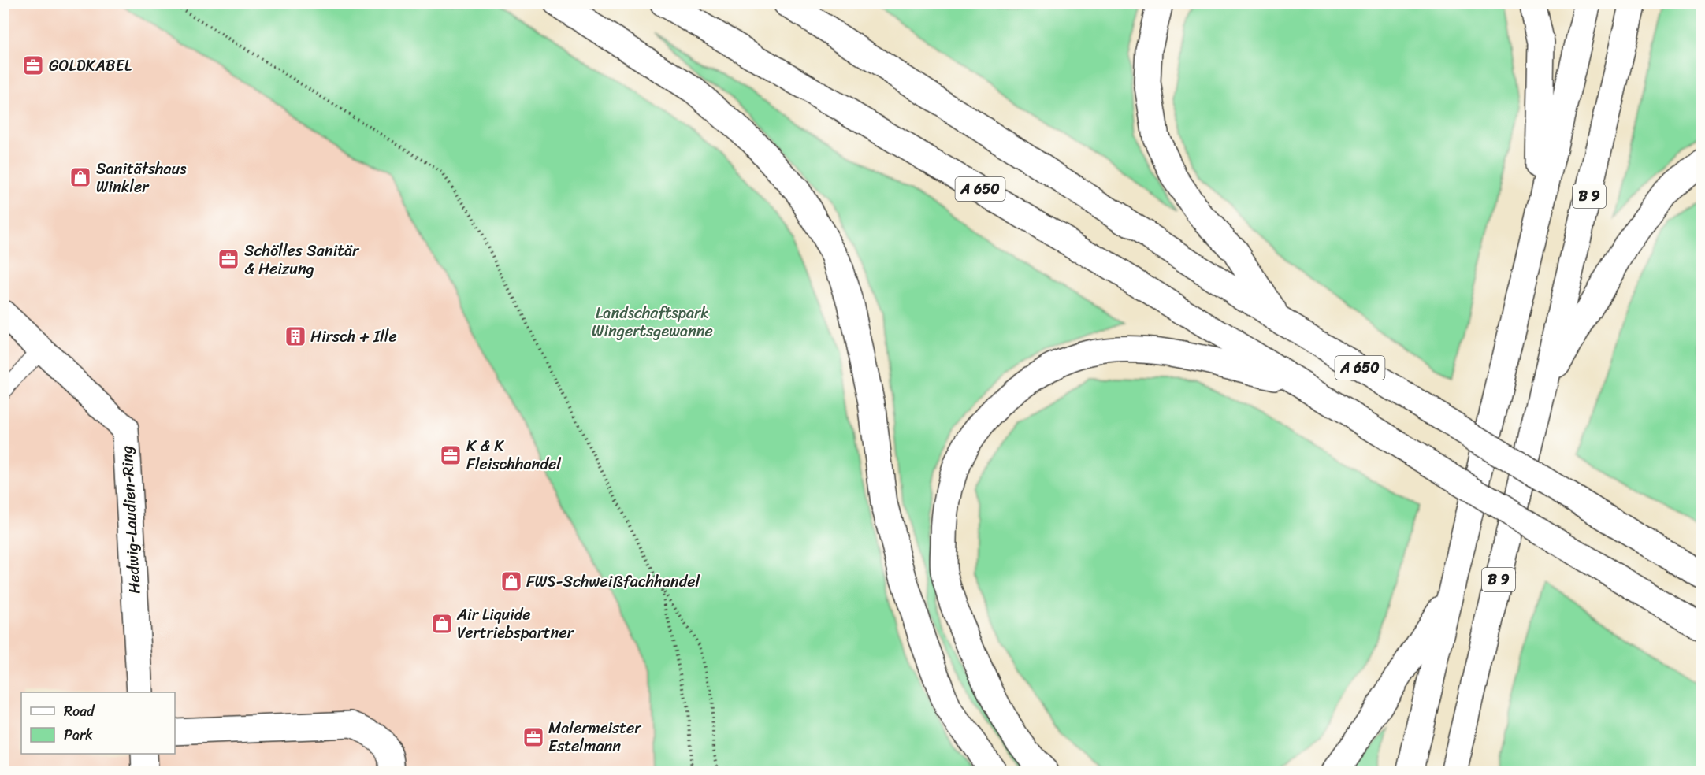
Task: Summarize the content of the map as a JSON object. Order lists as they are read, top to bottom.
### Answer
{
  "streets": {
    "main road": ["A 650", "B 9", "Hedwig-Laudien-Ring"]
  },
  "parks": ["Landschaftspark Wingertsgewanne"],
  "places": {
    "office": [
      "GOLDKABEL",
      "Schölles Sanitär & Heizung",
      "K & K Fleischhandel",
      "Malermeister Estelmann"
    ],
    "shop": ["Sanitätshaus Winkler", "FWS-Schweißfachhandel", "Air Liquide Vertriebspartner"],
    "building": ["Hirsch + Ille"]
  },
  "legend": ["Road", "Park"]
}
